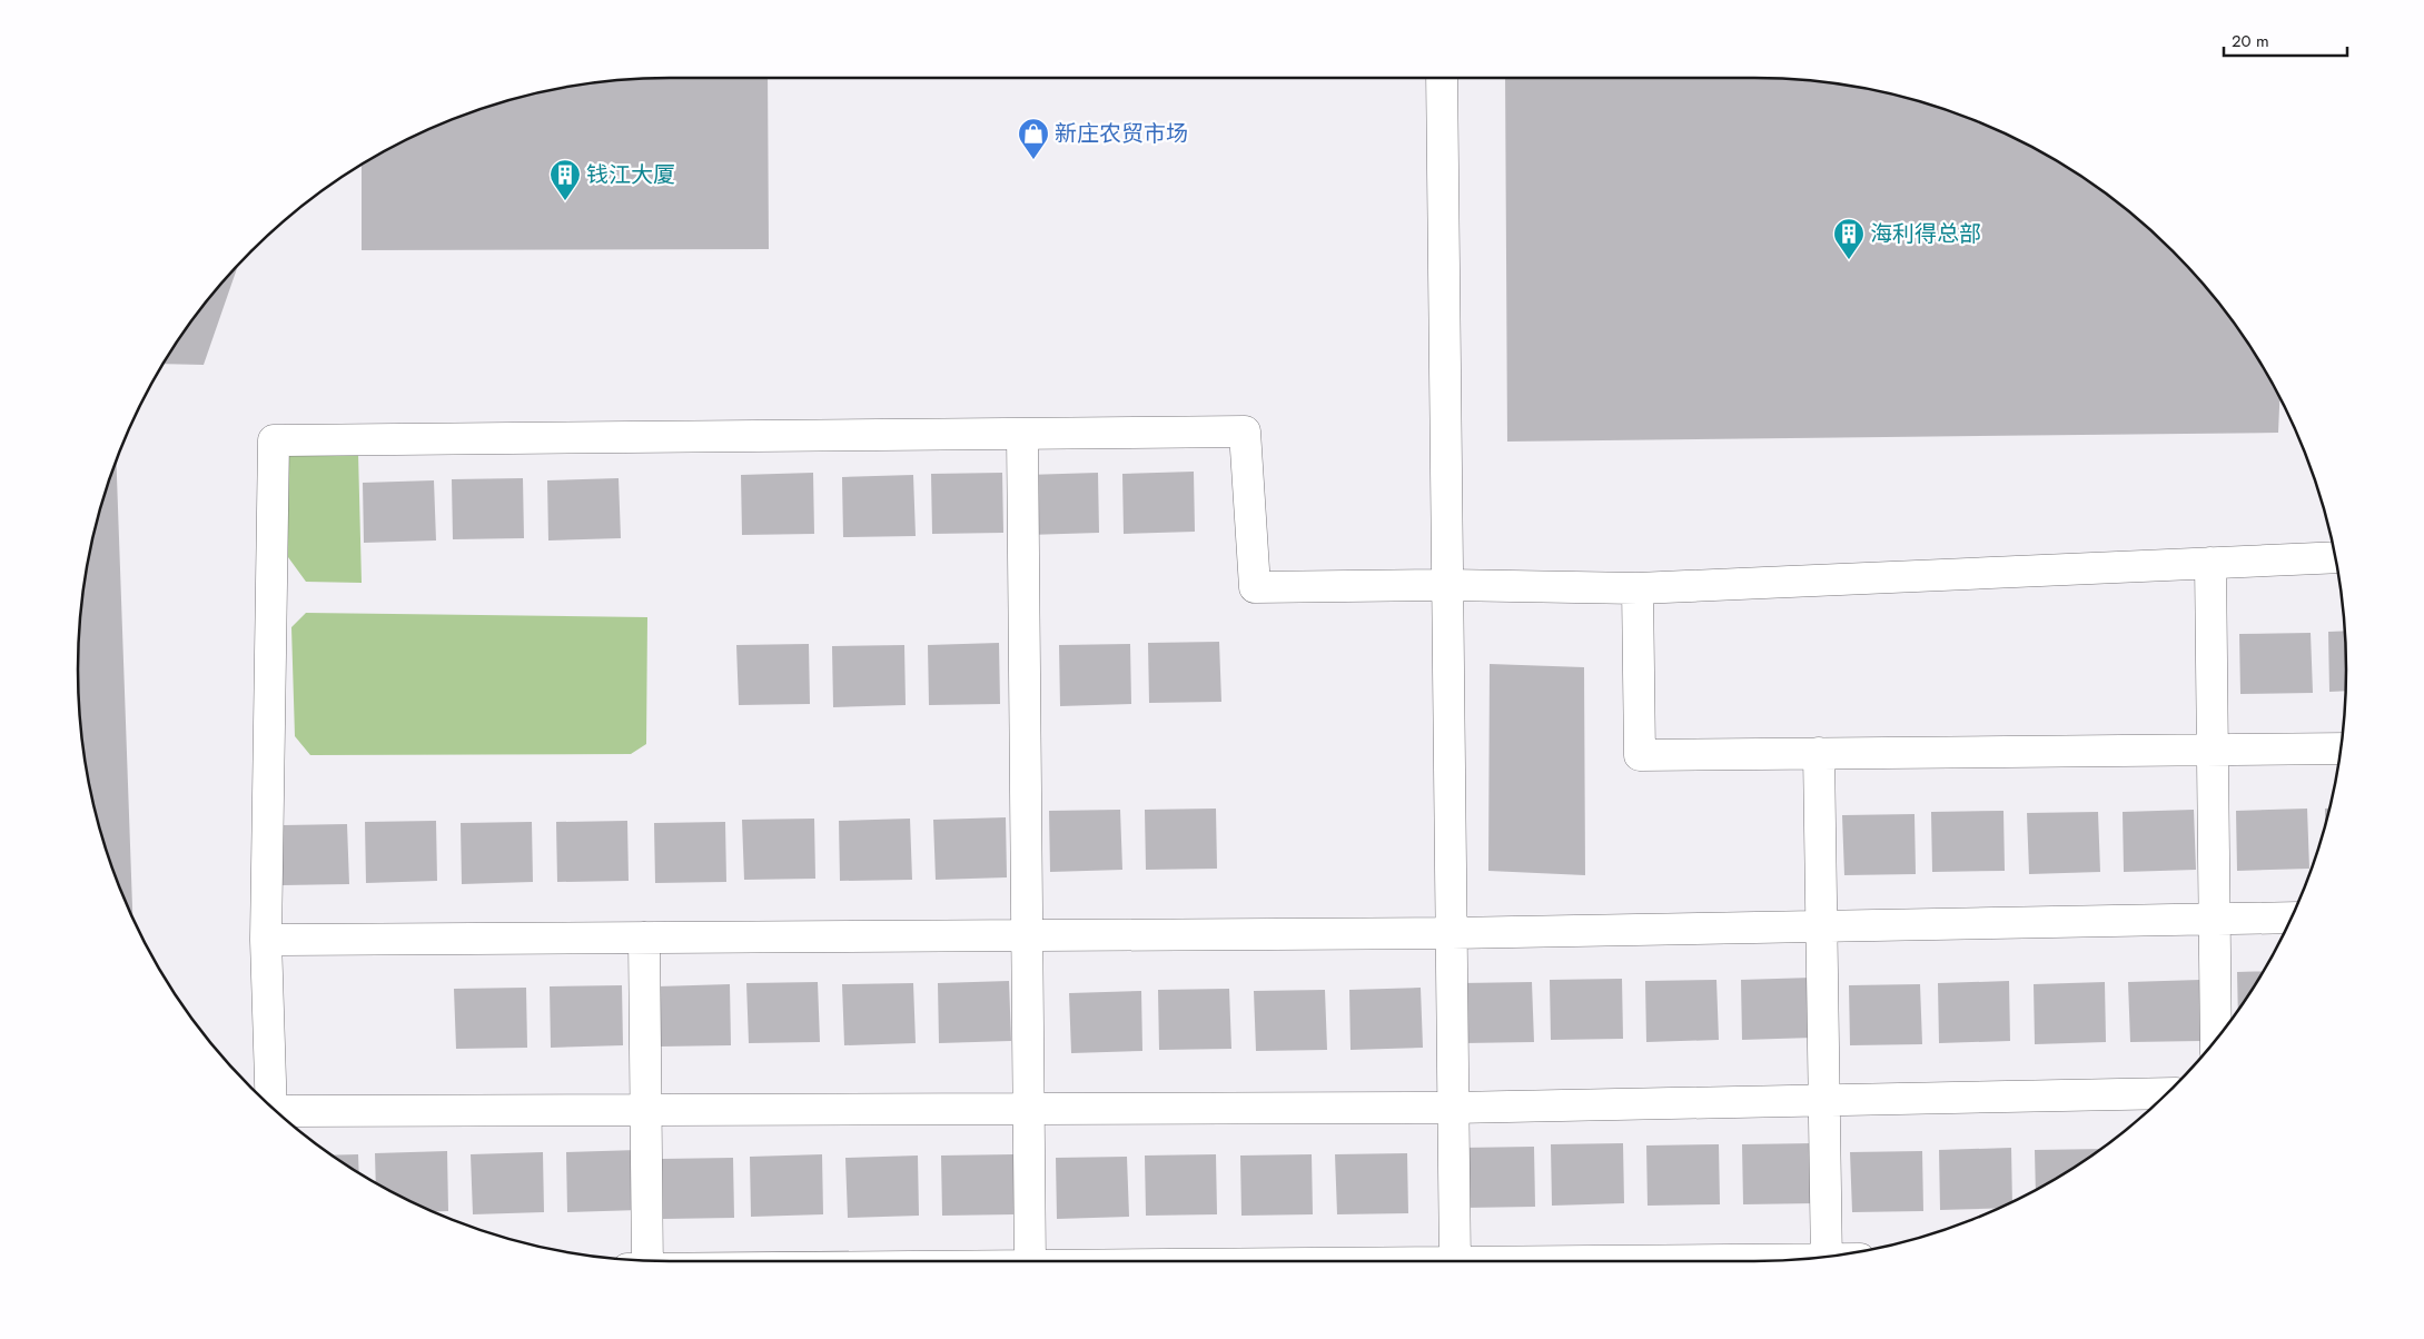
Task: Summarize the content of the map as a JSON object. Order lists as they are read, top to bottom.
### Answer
{
  "places": {
    "shop": ["新庄农贸市场"],
    "building": ["钱江大厦", "海利得总部"]
  },
  "scale_bar": "20 m"
}
